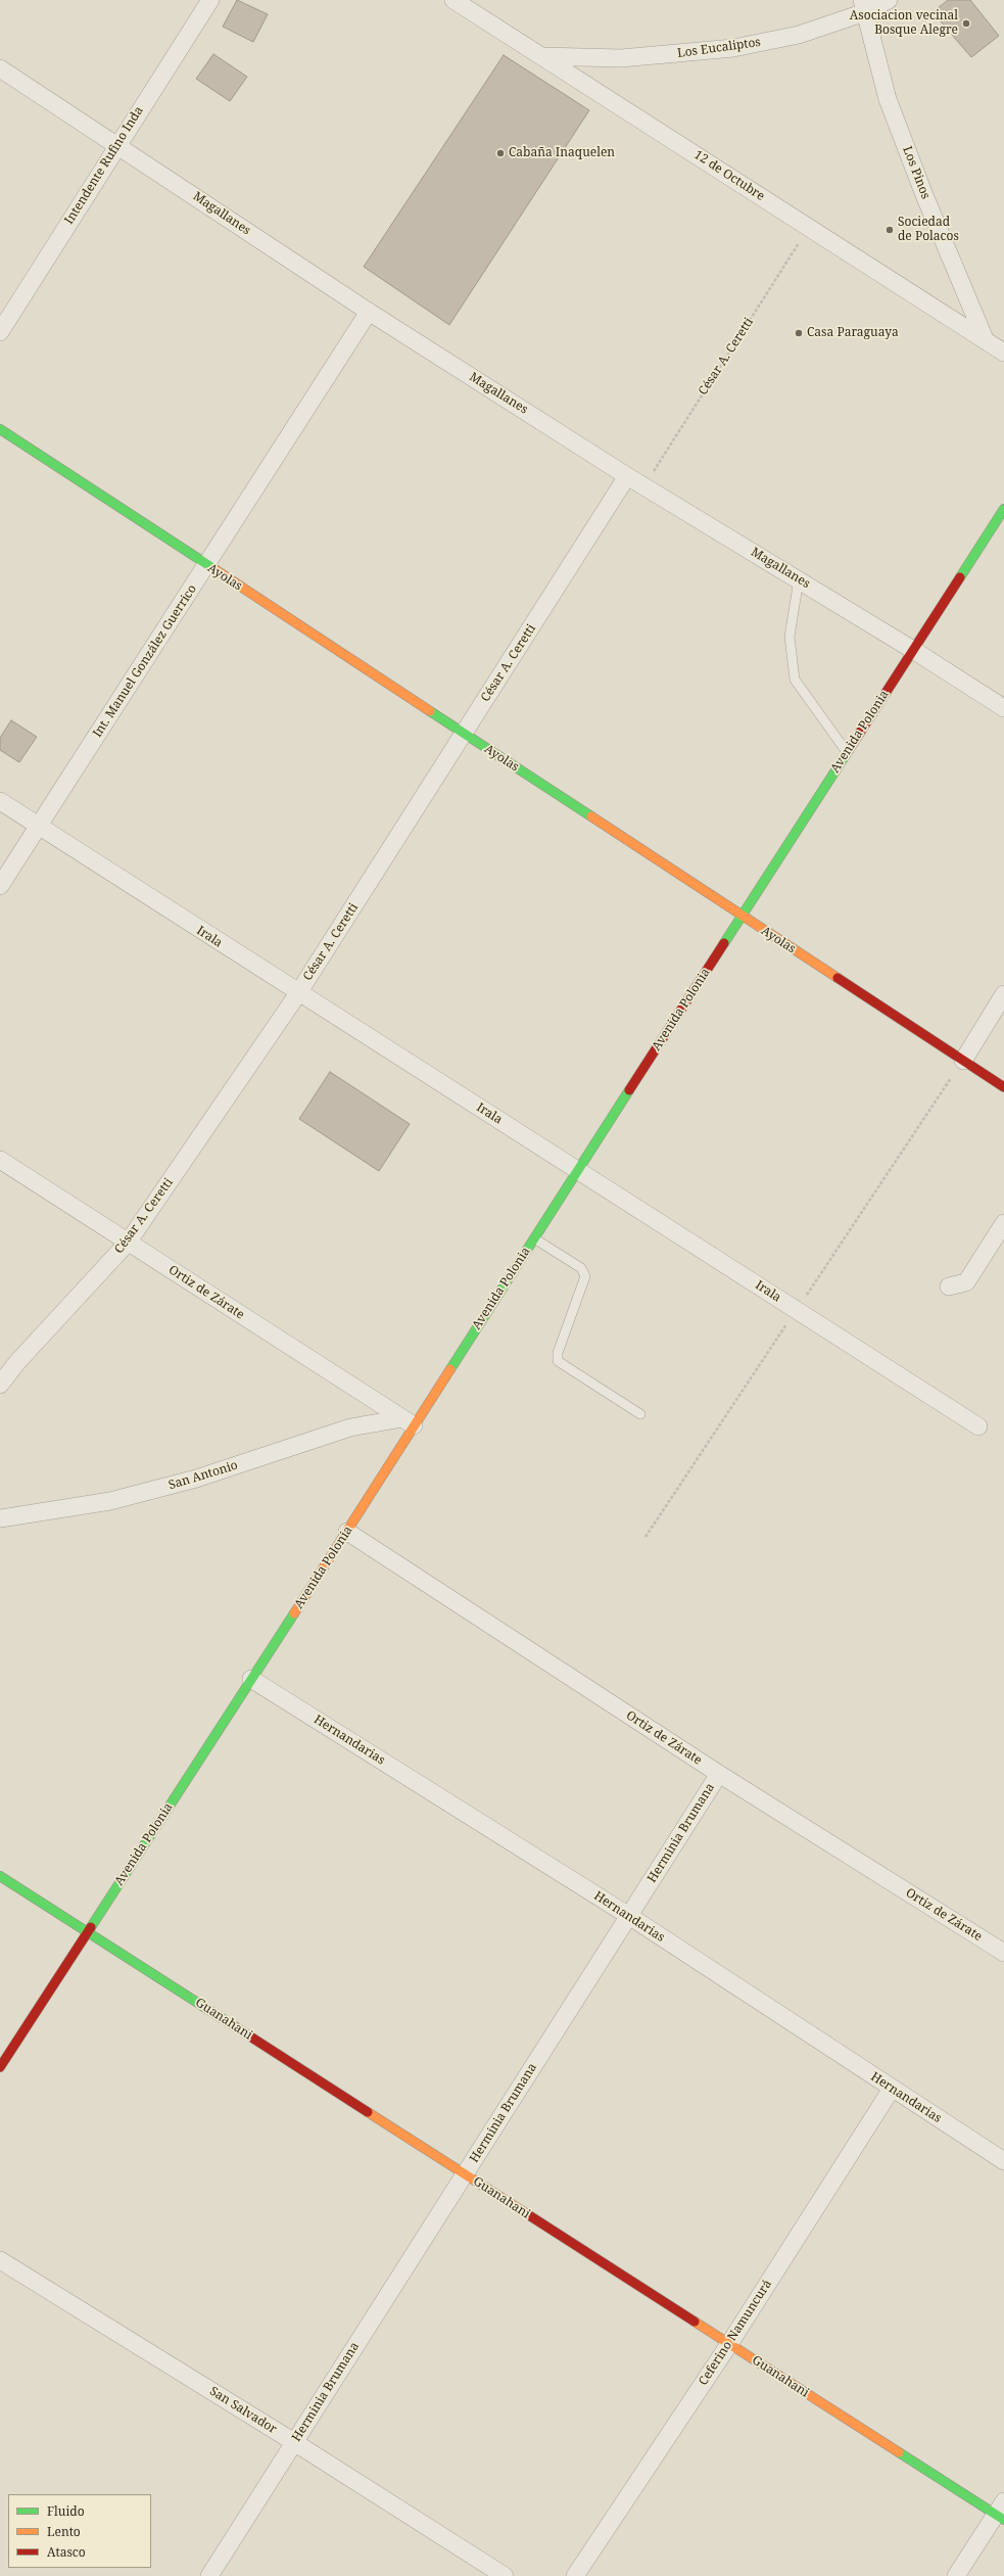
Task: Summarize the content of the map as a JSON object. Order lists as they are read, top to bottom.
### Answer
{
  "streets": {
    "street": [
      "Los Eucaliptos",
      "Intendente Rufino Inda",
      "Los Pinos",
      "12 de Octubre",
      "Magallanes",
      "César A. Ceretti",
      "Ayolas",
      "Int. Manuel González Guerrico",
      "Avenida Polonia",
      "Irala",
      "Ortiz de Zárate",
      "San Antonio",
      "Hernandarias",
      "Herminia Brumana",
      "Guanahani",
      "Ceferino Namuncurá",
      "San Salvador"
    ]
  },
  "crossings": [
    ["Los Eucaliptos", "Los Pinos"],
    ["Los Eucaliptos", "12 de Octubre"],
    ["Intendente Rufino Inda", "Magallanes"],
    ["Los Pinos", "12 de Octubre"],
    ["12 de Octubre", "César A. Ceretti"],
    ["Magallanes", "César A. Ceretti"],
    ["Magallanes", "Int. Manuel González Guerrico"],
    ["Magallanes", "Avenida Polonia"],
    ["César A. Ceretti", "Ayolas"],
    ["César A. Ceretti", "Irala"],
    ["César A. Ceretti", "Ortiz de Zárate"],
    ["Ayolas", "Int. Manuel González Guerrico"],
    ["Ayolas", "Avenida Polonia"],
    ["Int. Manuel González Guerrico", "Irala"],
    ["Avenida Polonia", "Irala"],
    ["Avenida Polonia", "Ortiz de Zárate"],
    ["Avenida Polonia", "San Antonio"],
    ["Avenida Polonia", "Hernandarias"],
    ["Avenida Polonia", "Guanahani"],
    ["Ortiz de Zárate", "San Antonio"],
    ["Ortiz de Zárate", "Herminia Brumana"],
    ["Hernandarias", "Herminia Brumana"],
    ["Hernandarias", "Ceferino Namuncurá"],
    ["Herminia Brumana", "Guanahani"],
    ["Herminia Brumana", "San Salvador"],
    ["Guanahani", "Ceferino Namuncurá"]
  ],
  "places": [
    "Asociacion vecinal Bosque Alegre",
    "Cabaña Inaquelen",
    "Sociedad de Polacos",
    "Casa Paraguaya"
  ],
  "legend": ["Fluido", "Lento", "Atasco"]
}
